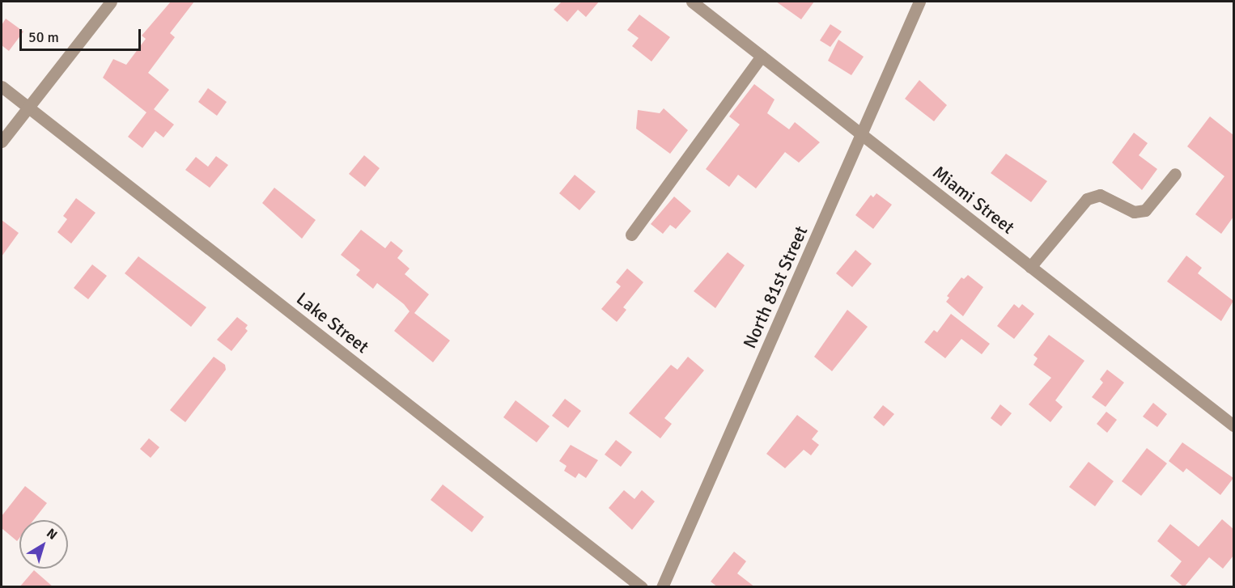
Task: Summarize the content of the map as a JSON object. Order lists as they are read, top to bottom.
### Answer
{
  "streets": {
    "street": ["Miami Street", "North 81st Street", "Lake Street"]
  },
  "crossings": [
    ["Miami Street", "North 81st Street"]
  ],
  "scale_bar": "50 m",
  "north": "top right"
}
